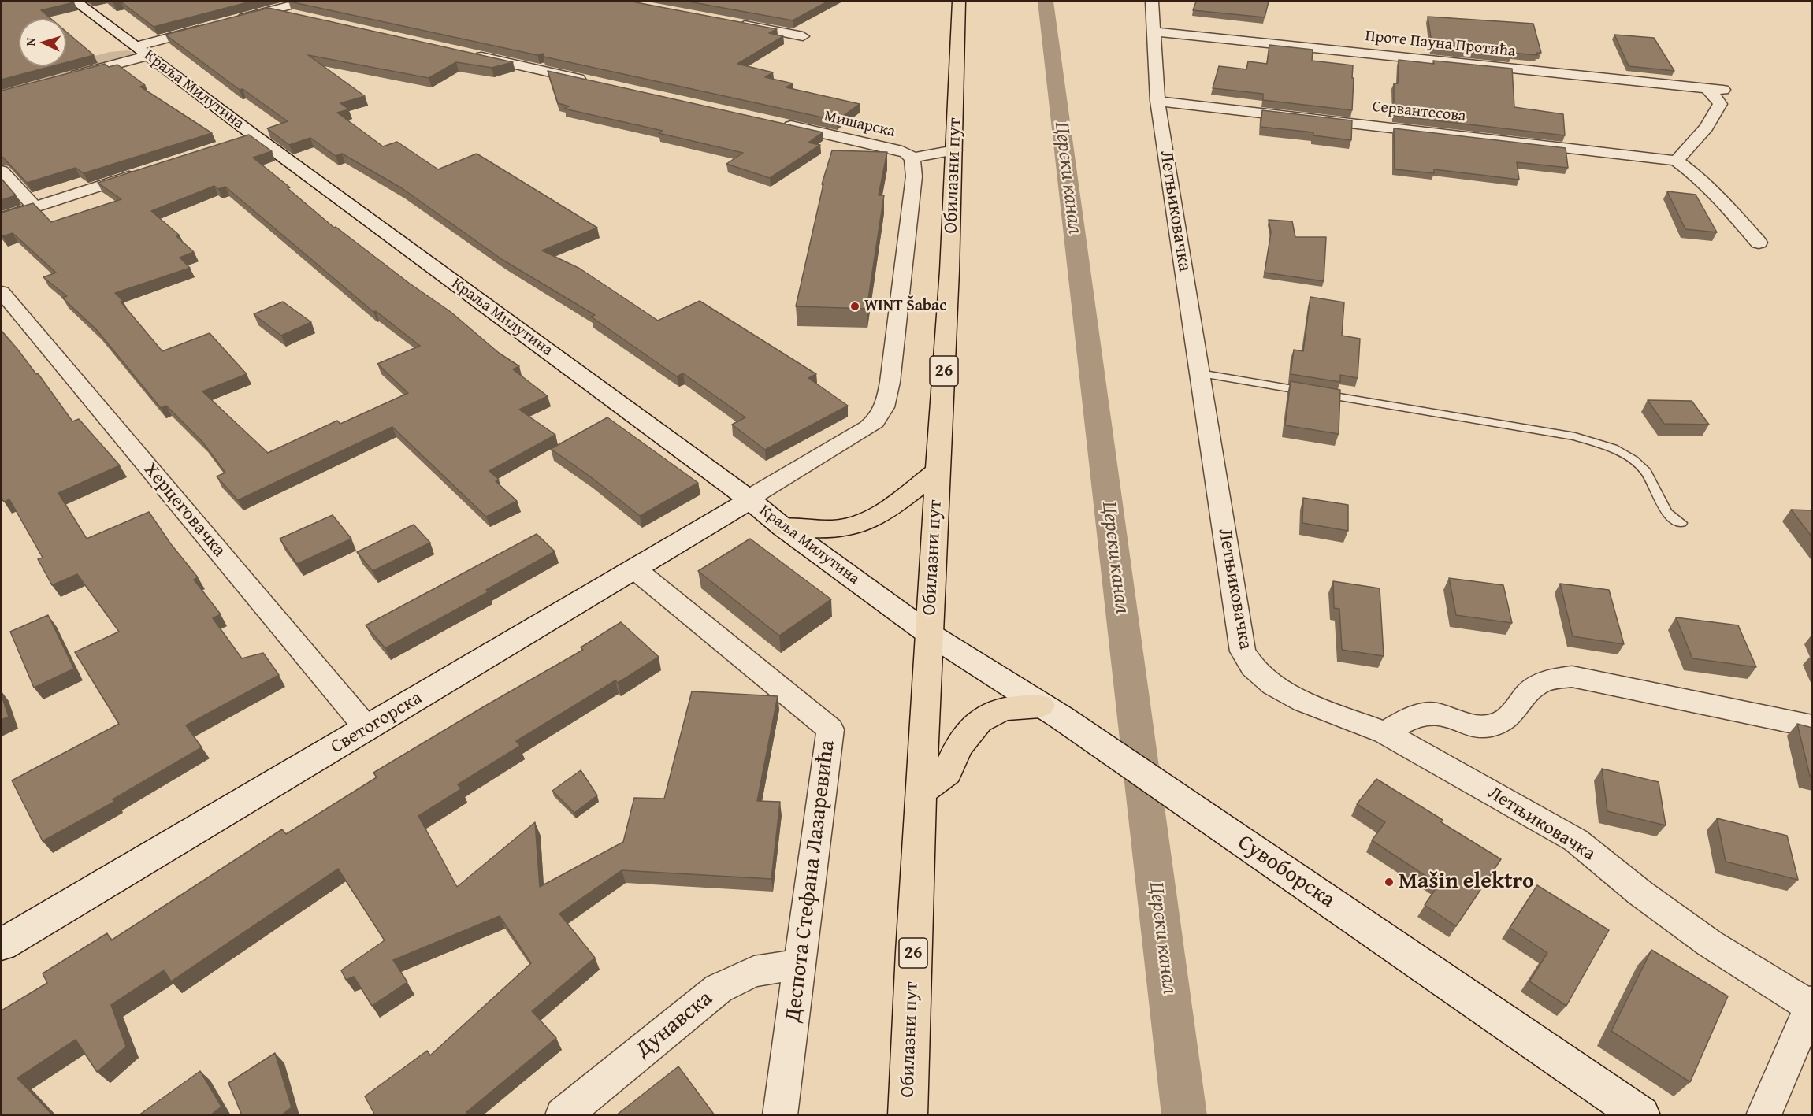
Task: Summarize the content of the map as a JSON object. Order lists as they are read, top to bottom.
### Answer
{
  "streets": {
    "main road": [
      "Краља Милутина",
      "Обилазни пут",
      "26",
      "Светогорска",
      "Сувоборска"
    ],
    "street": [
      "Проте Пауна Протића",
      "Сервантесова",
      "Мишарска",
      "Летњиковачка",
      "Херцеговачка",
      "Деспота Стефана Лазаревића",
      "Дунавска"
    ]
  },
  "crossings": [
    ["Проте Пауна Протића", "Летњиковачка"],
    ["Краља Милутина", "Обилазни пут"],
    ["Краља Милутина", "Светогорска"],
    ["Краља Милутина", "Сувоборска"],
    ["Сервантесова", "Летњиковачка"],
    ["Обилазни пут", "Сувоборска"],
    ["Херцеговачка", "Светогорска"],
    ["Светогорска", "Деспота Стефана Лазаревића"],
    ["Деспота Стефана Лазаревића", "Дунавска"]
  ],
  "water": ["Церски канал"],
  "places": ["WINT Šabac", "Mašin elektro"],
  "north": "left"
}
